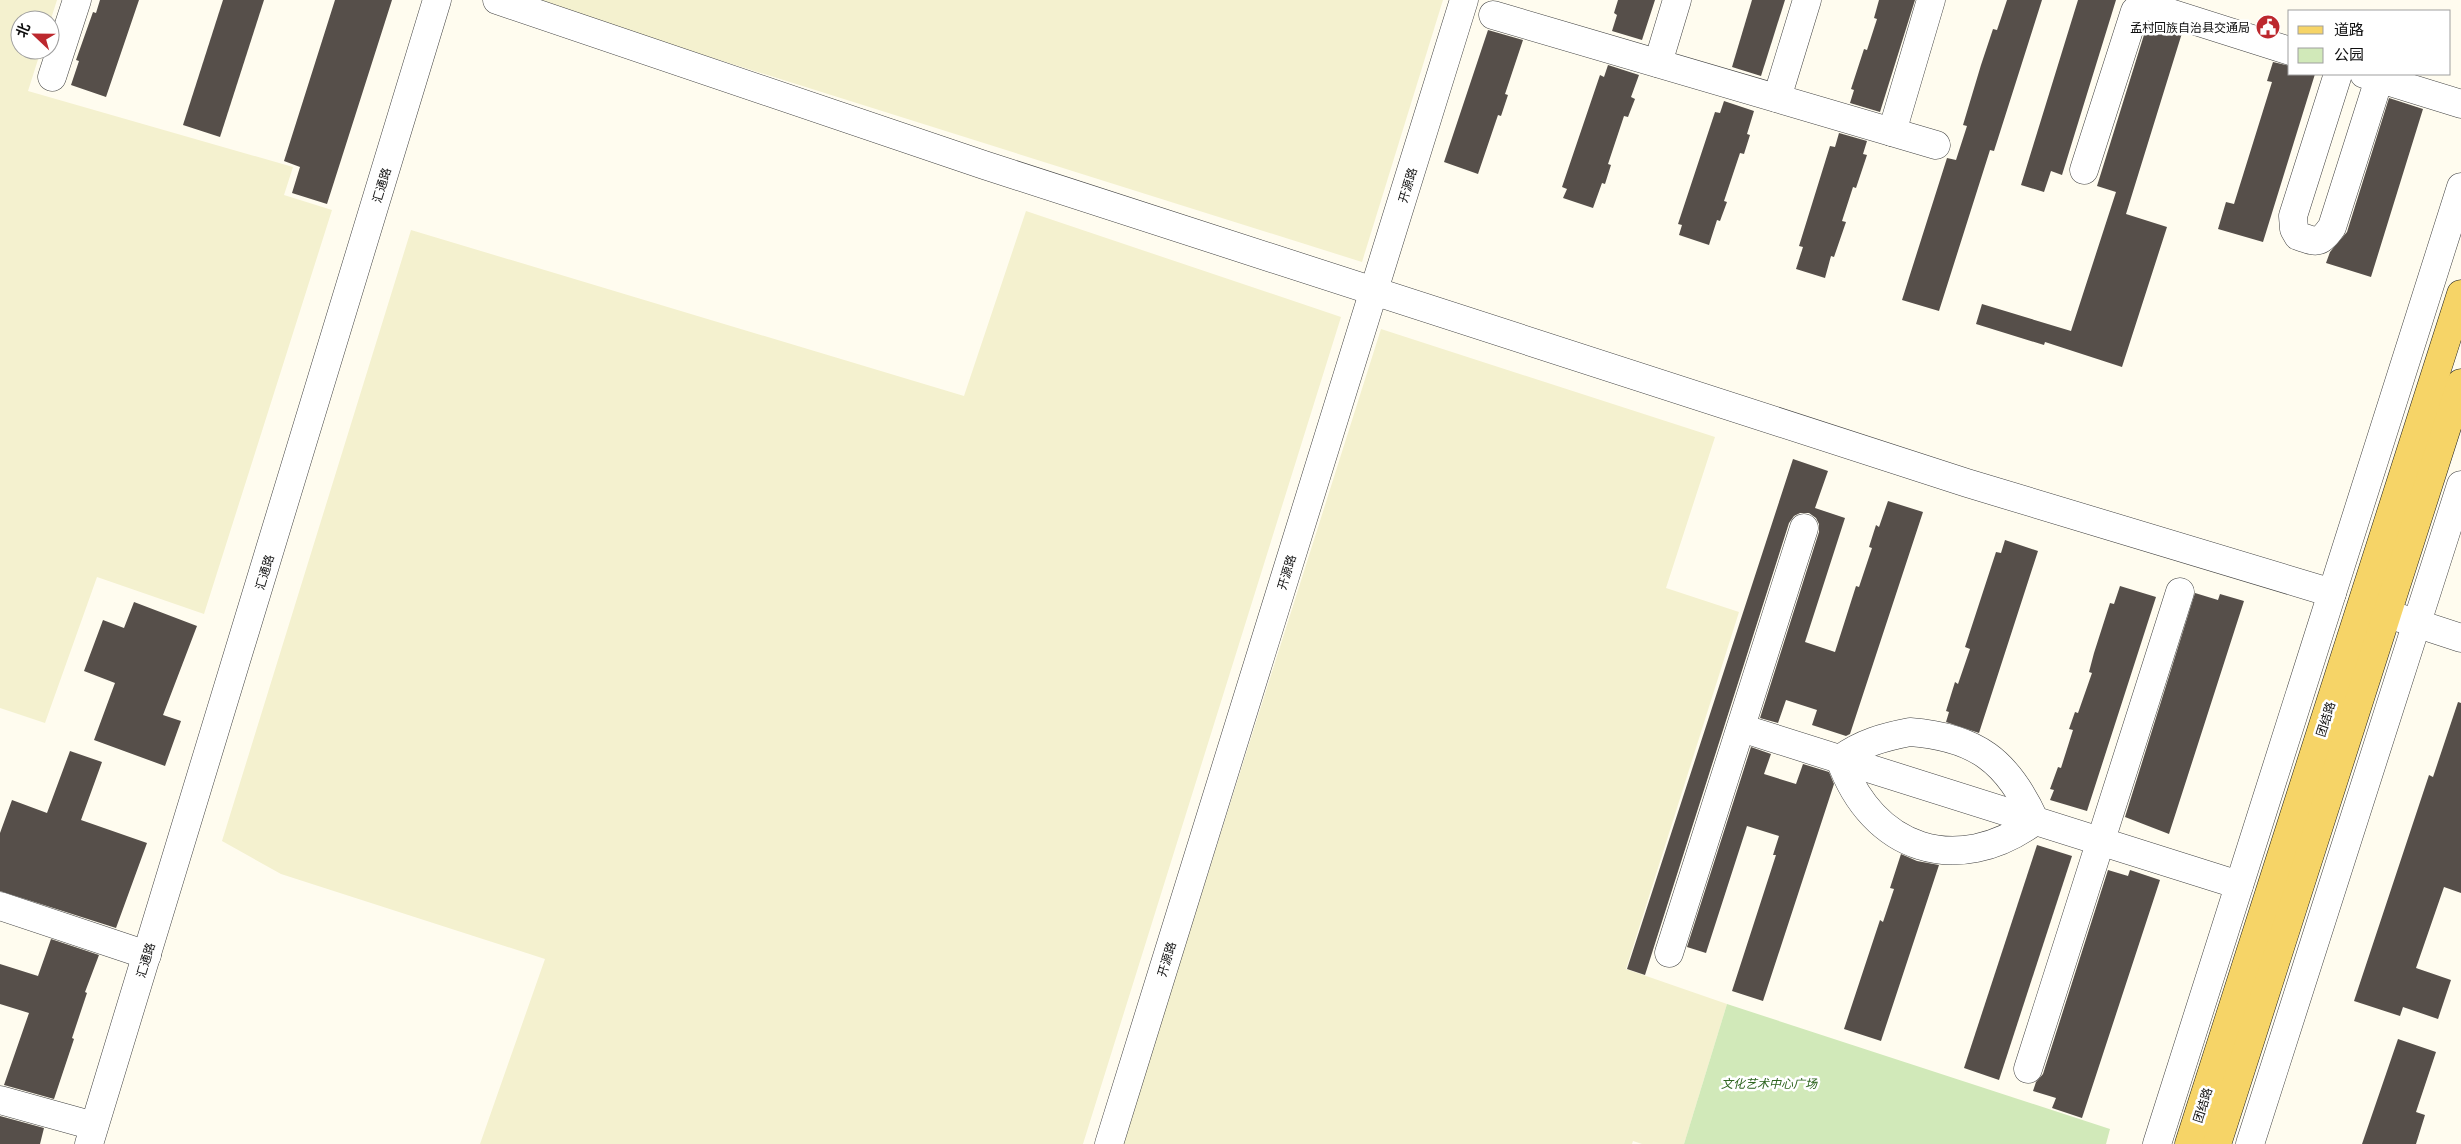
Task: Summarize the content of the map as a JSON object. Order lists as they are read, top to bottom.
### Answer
{
  "streets": {
    "main road": ["团结路"],
    "street": ["汇通路", "开源路"]
  },
  "parks": ["文化艺术中心广场"],
  "places": {
    "public building": ["孟村回族自治县交通局"]
  },
  "legend": ["道路", "公园"],
  "north": "left"
}
